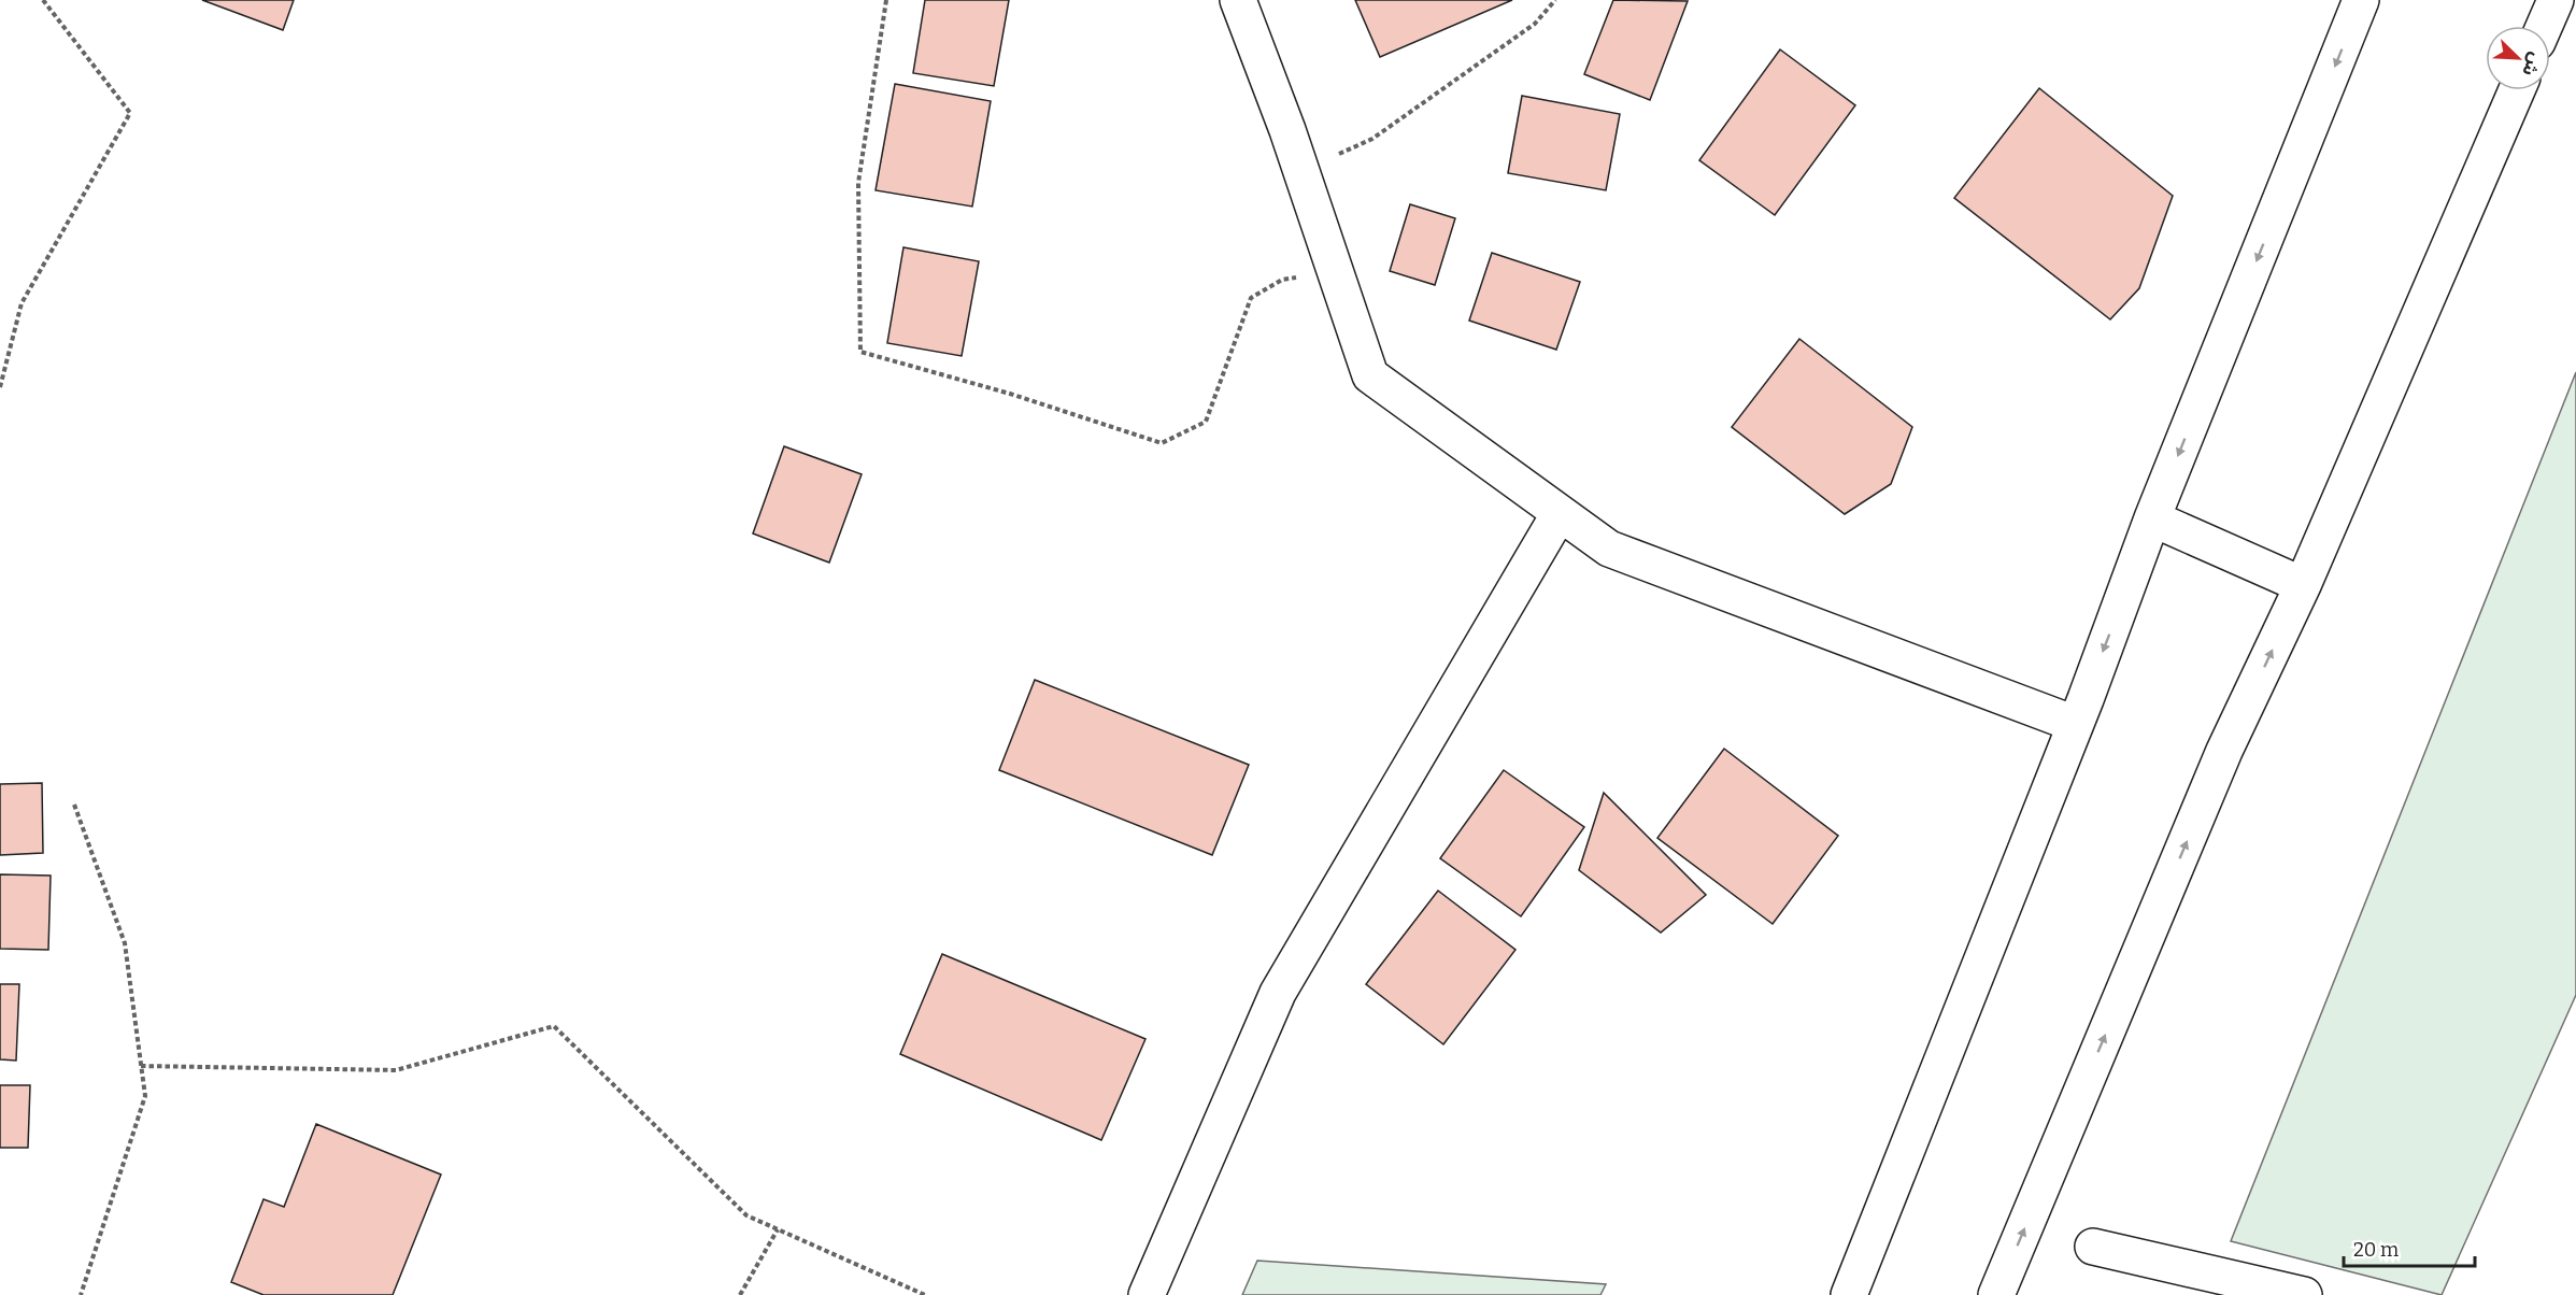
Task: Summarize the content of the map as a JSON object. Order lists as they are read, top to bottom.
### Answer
{
  "scale_bar": "20 m",
  "north": "bottom right"
}
